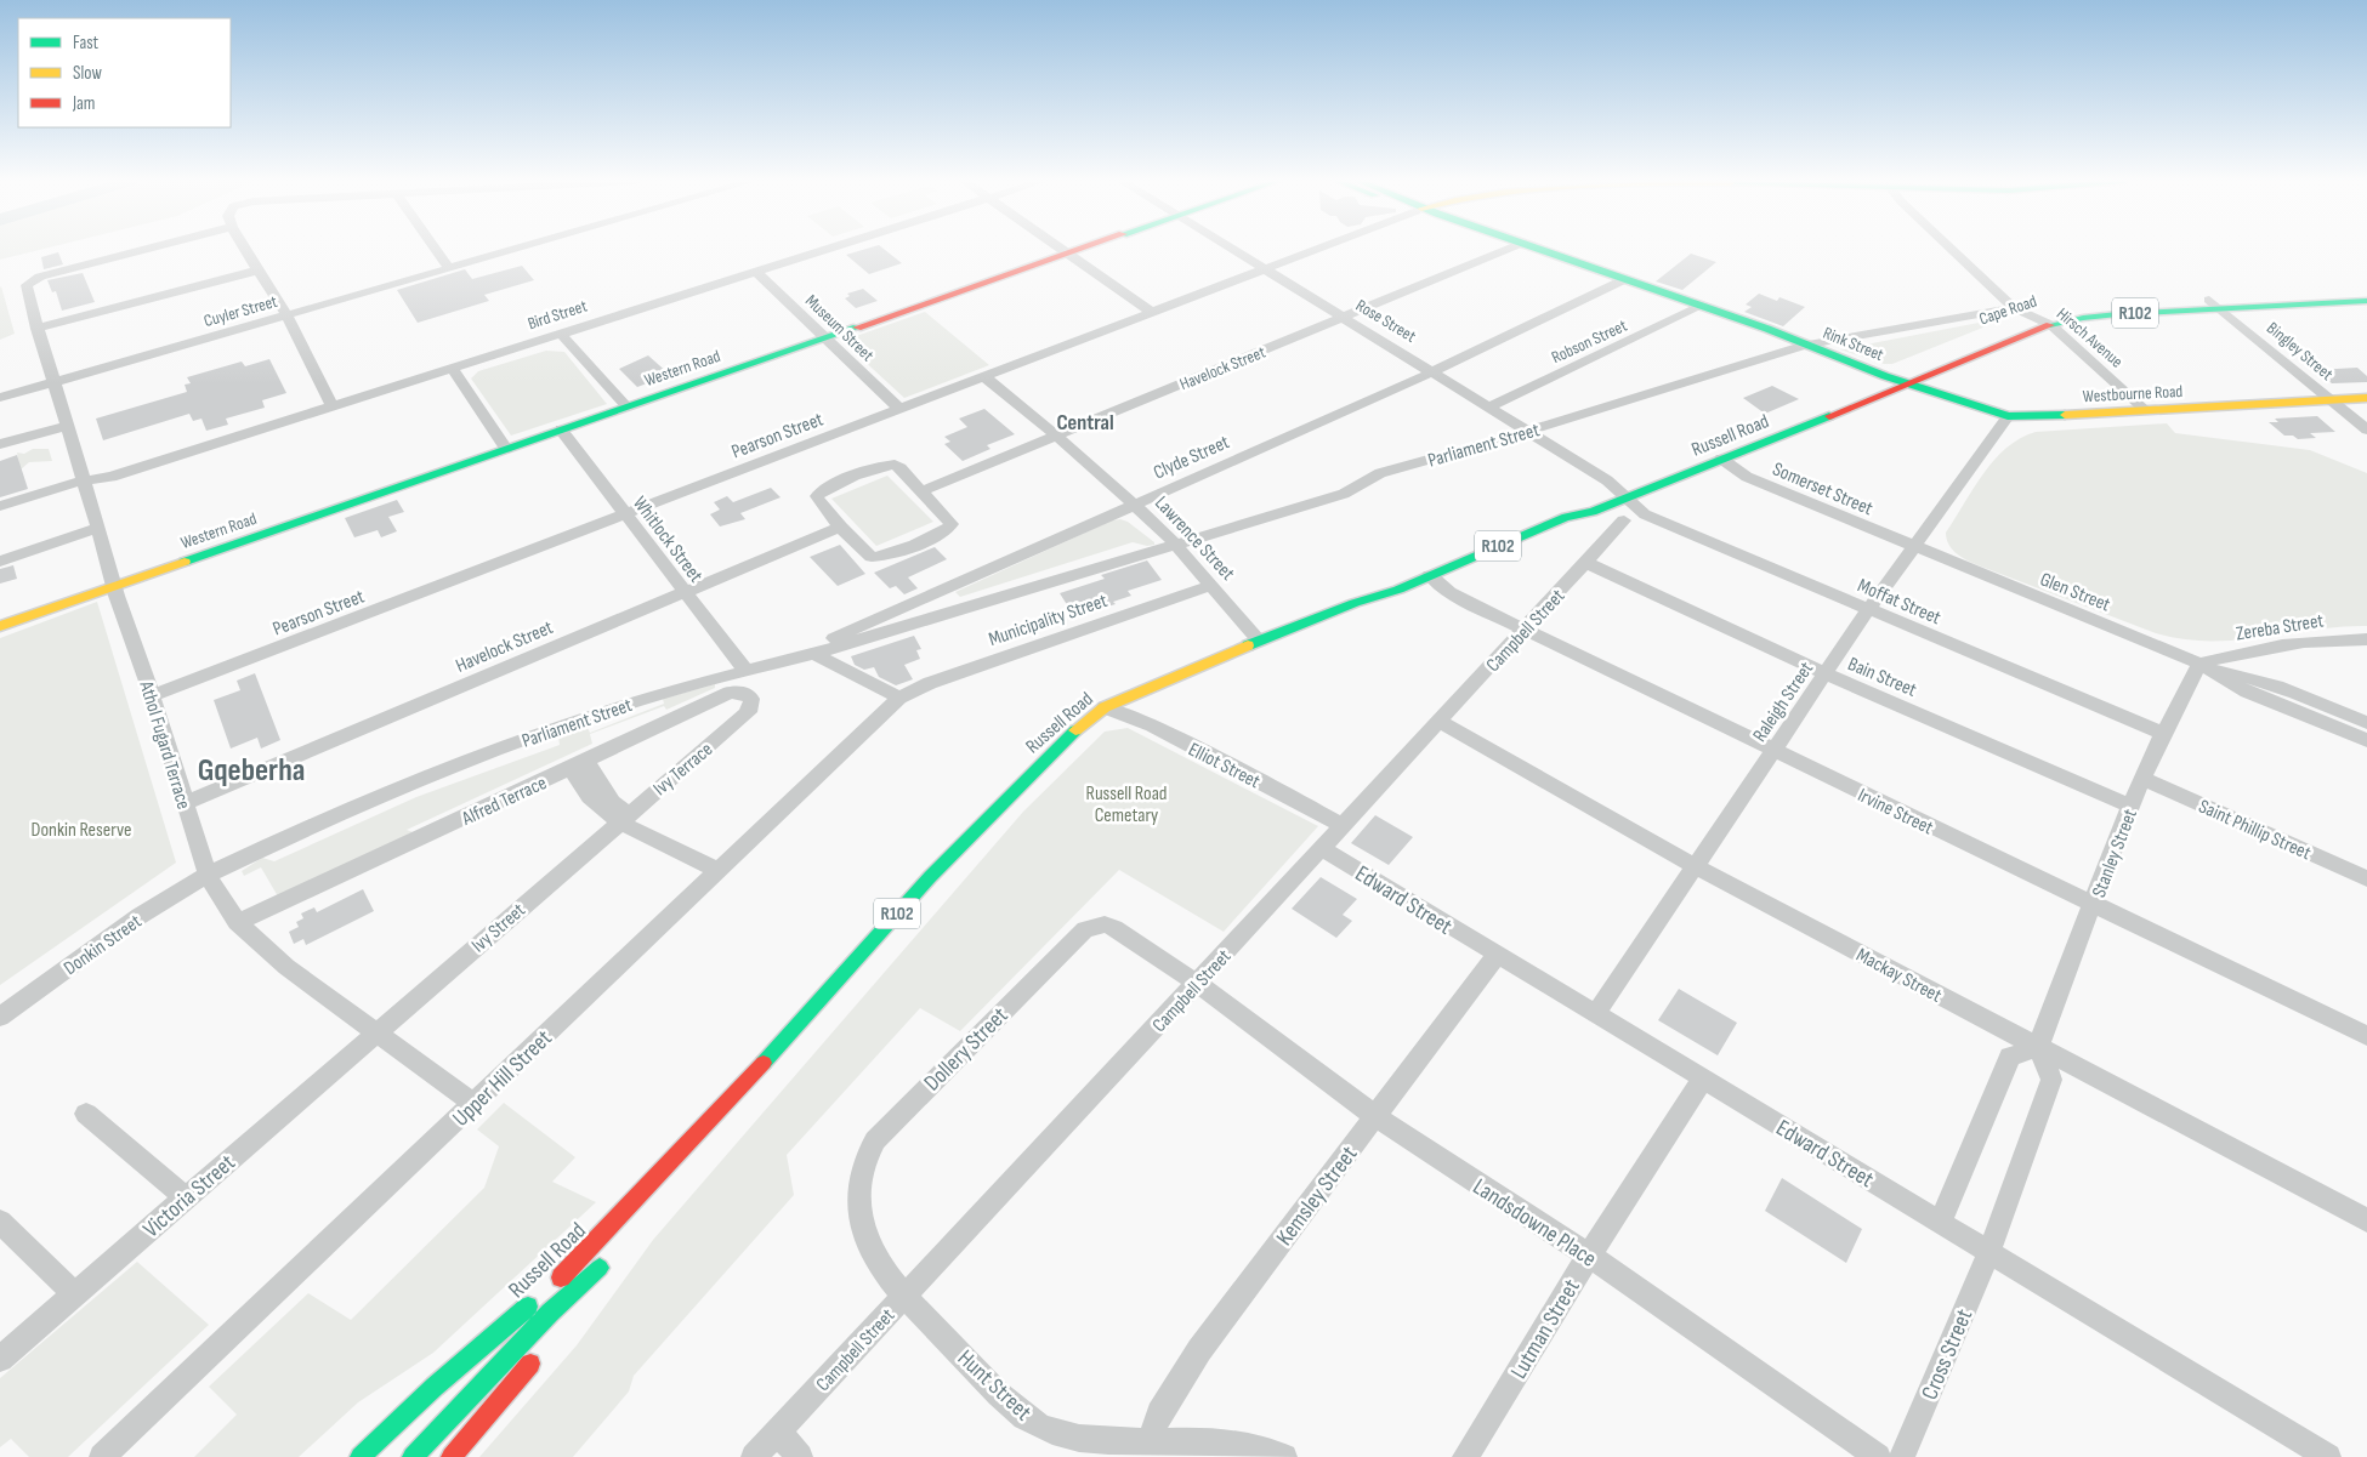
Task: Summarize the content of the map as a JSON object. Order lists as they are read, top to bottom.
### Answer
{
  "streets": {
    "main road": [
      "Cape Road",
      "R102",
      "Rink Street",
      "Western Road",
      "Westbourne Road",
      "Russell Road"
    ],
    "street": [
      "Cuyler Street",
      "Bird Street",
      "Rose Street",
      "Museum Street",
      "Hirsch Avenue",
      "Robson Street",
      "Bingley Street",
      "Havelock Street",
      "Pearson Street",
      "Parliament Street",
      "Clyde Street",
      "Somerset Street",
      "Lawrence Street",
      "Whitlock Street",
      "Glen Street",
      "Moffat Street",
      "Municipality Street",
      "Zereba Street",
      "Campbell Street",
      "Bain Street",
      "Raleigh Street",
      "Athol Fugard Terrace",
      "Elliot Street",
      "Ivy Terrace",
      "Alfred Terrace",
      "Irvine Street",
      "Saint Phillip Street",
      "Stanley Street",
      "Edward Street",
      "Ivy Street",
      "Donkin Street",
      "Mackay Street",
      "Dollery Street",
      "Upper Hill Street",
      "Victoria Street",
      "Kemsley Street",
      "Landsdowne Place",
      "Lutman Street",
      "Cross Street",
      "Hunt Street"
    ]
  },
  "crossings": [
    ["Cape Road", "Hirsch Avenue"],
    ["Cape Road", "Rink Street"],
    ["Cape Road", "Bingley Street"],
    ["Cape Road", "Westbourne Road"],
    ["Cape Road", "Russell Road"],
    ["Cuyler Street", "Athol Fugard Terrace"],
    ["Bird Street", "Museum Street"],
    ["Bird Street", "Athol Fugard Terrace"],
    ["Rose Street", "Robson Street"],
    ["Rose Street", "Havelock Street"],
    ["Rose Street", "Pearson Street"],
    ["Rose Street", "Russell Road"],
    ["Rose Street", "Parliament Street"],
    ["Rose Street", "Clyde Street"],
    ["Rose Street", "Moffat Street"],
    ["Museum Street", "Western Road"],
    ["Museum Street", "Pearson Street"],
    ["Hirsch Avenue", "Westbourne Road"],
    ["Hirsch Avenue", "Parliament Street"],
    ["Robson Street", "Rink Street"],
    ["Rink Street", "Westbourne Road"],
    ["Rink Street", "Russell Road"],
    ["Rink Street", "Parliament Street"],
    ["Rink Street", "Clyde Street"],
    ["Bingley Street", "Westbourne Road"],
    ["Western Road", "Whitlock Street"],
    ["Western Road", "Athol Fugard Terrace"],
    ["Havelock Street", "Lawrence Street"],
    ["Havelock Street", "Whitlock Street"],
    ["Havelock Street", "Athol Fugard Terrace"],
    ["Westbourne Road", "Russell Road"],
    ["Westbourne Road", "Raleigh Street"],
    ["Pearson Street", "Lawrence Street"],
    ["Pearson Street", "Whitlock Street"],
    ["Pearson Street", "Athol Fugard Terrace"],
    ["Russell Road", "Somerset Street"],
    ["Russell Road", "Lawrence Street"],
    ["Russell Road", "Moffat Street"],
    ["Russell Road", "Elliot Street"],
    ["Russell Road", "Irvine Street"],
    ["Parliament Street", "Clyde Street"],
    ["Parliament Street", "Lawrence Street"],
    ["Parliament Street", "Whitlock Street"],
    ["Parliament Street", "Athol Fugard Terrace"],
    ["Parliament Street", "Donkin Street"],
    ["Clyde Street", "Lawrence Street"],
    ["Somerset Street", "Glen Street"],
    ["Somerset Street", "Raleigh Street"],
    ["Lawrence Street", "Municipality Street"],
    ["Glen Street", "Zereba Street"],
    ["Glen Street", "Raleigh Street"],
    ["Glen Street", "Stanley Street"],
    ["Moffat Street", "Raleigh Street"],
    ["Moffat Street", "Stanley Street"],
    ["Municipality Street", "Upper Hill Street"],
    ["Zereba Street", "Stanley Street"],
    ["Campbell Street", "Bain Street"],
    ["Campbell Street", "Elliot Street"],
    ["Campbell Street", "Irvine Street"],
    ["Campbell Street", "Edward Street"],
    ["Campbell Street", "Mackay Street"],
    ["Campbell Street", "Dollery Street"],
    ["Campbell Street", "Landsdowne Place"],
    ["Campbell Street", "Hunt Street"],
    ["Bain Street", "Raleigh Street"],
    ["Bain Street", "Stanley Street"],
    ["Raleigh Street", "Irvine Street"],
    ["Raleigh Street", "Edward Street"],
    ["Raleigh Street", "Mackay Street"],
    ["Athol Fugard Terrace", "Alfred Terrace"],
    ["Athol Fugard Terrace", "Ivy Street"],
    ["Athol Fugard Terrace", "Donkin Street"],
    ["Athol Fugard Terrace", "Upper Hill Street"],
    ["Athol Fugard Terrace", "Victoria Street"],
    ["Ivy Terrace", "Alfred Terrace"],
    ["Ivy Terrace", "Ivy Street"],
    ["Irvine Street", "Stanley Street"],
    ["Saint Phillip Street", "Stanley Street"],
    ["Stanley Street", "Mackay Street"],
    ["Edward Street", "Kemsley Street"],
    ["Edward Street", "Lutman Street"],
    ["Edward Street", "Cross Street"],
    ["Ivy Street", "Victoria Street"],
    ["Dollery Street", "Landsdowne Place"],
    ["Dollery Street", "Hunt Street"],
    ["Kemsley Street", "Landsdowne Place"],
    ["Kemsley Street", "Hunt Street"],
    ["Landsdowne Place", "Lutman Street"]
  ],
  "districts": ["Central", "Gqeberha"],
  "parks": ["Russell Road Cemetary", "Donkin Reserve"],
  "legend": ["Fast", "Slow", "Jam"]
}
